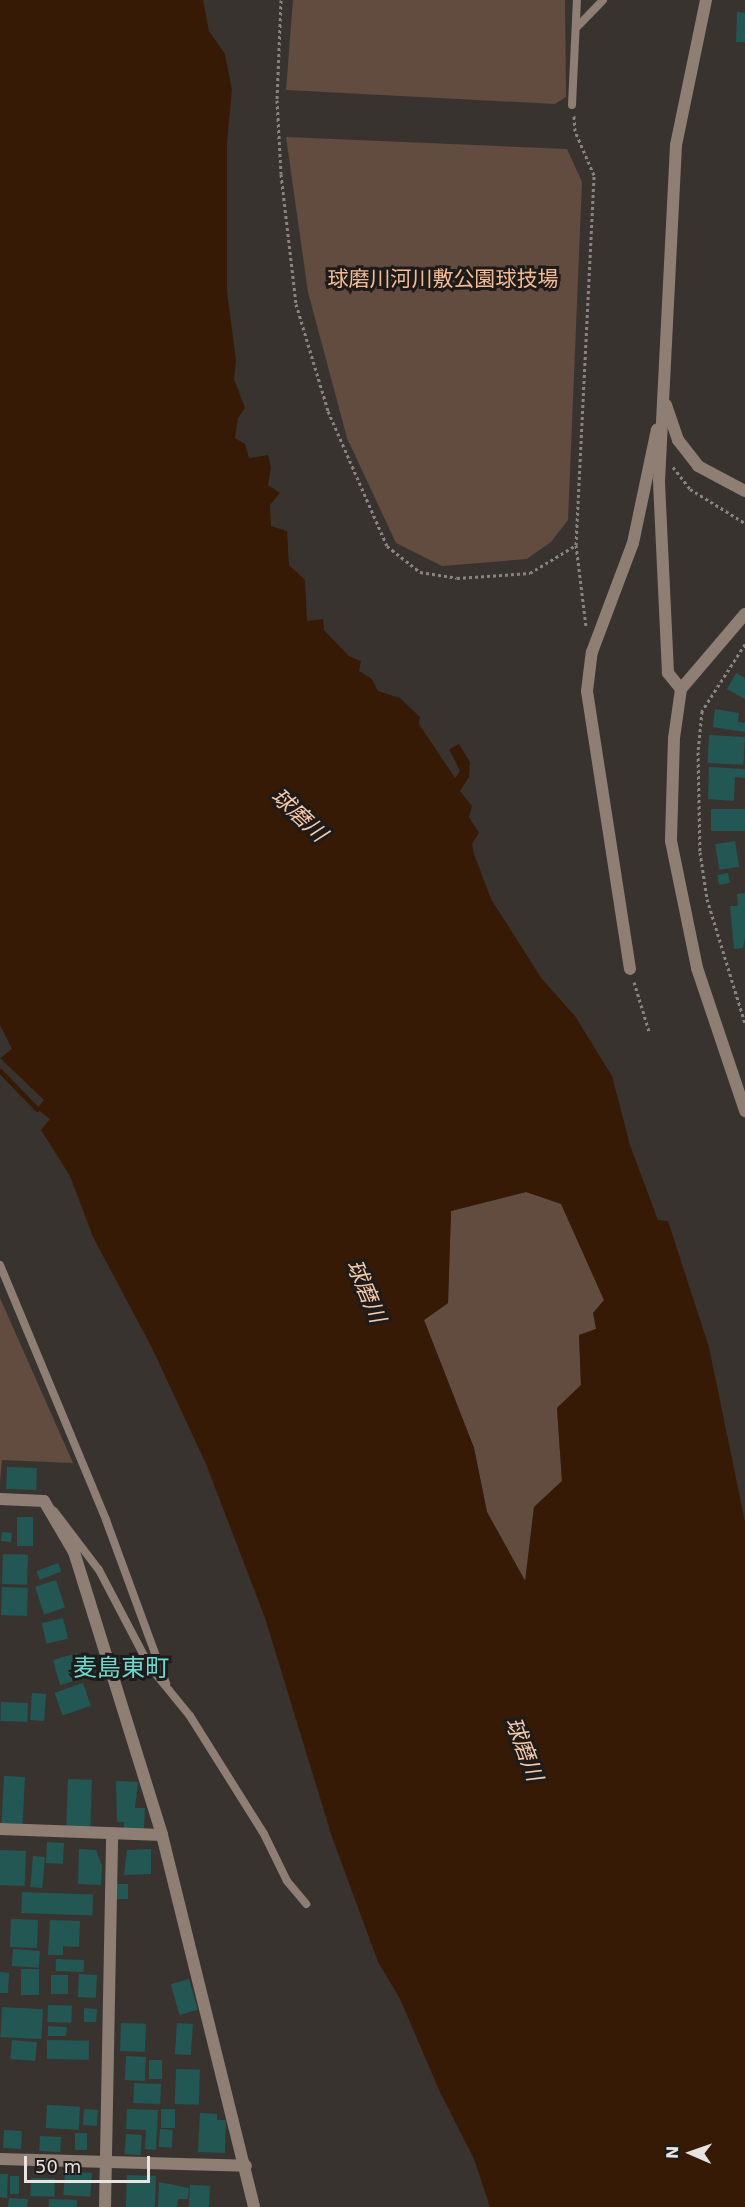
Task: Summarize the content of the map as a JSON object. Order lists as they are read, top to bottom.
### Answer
{
  "districts": ["麦島東町"],
  "water": ["球磨川"],
  "parks": ["球磨川河川敷公園球技場"],
  "scale_bar": "50 m",
  "north": "left"
}
